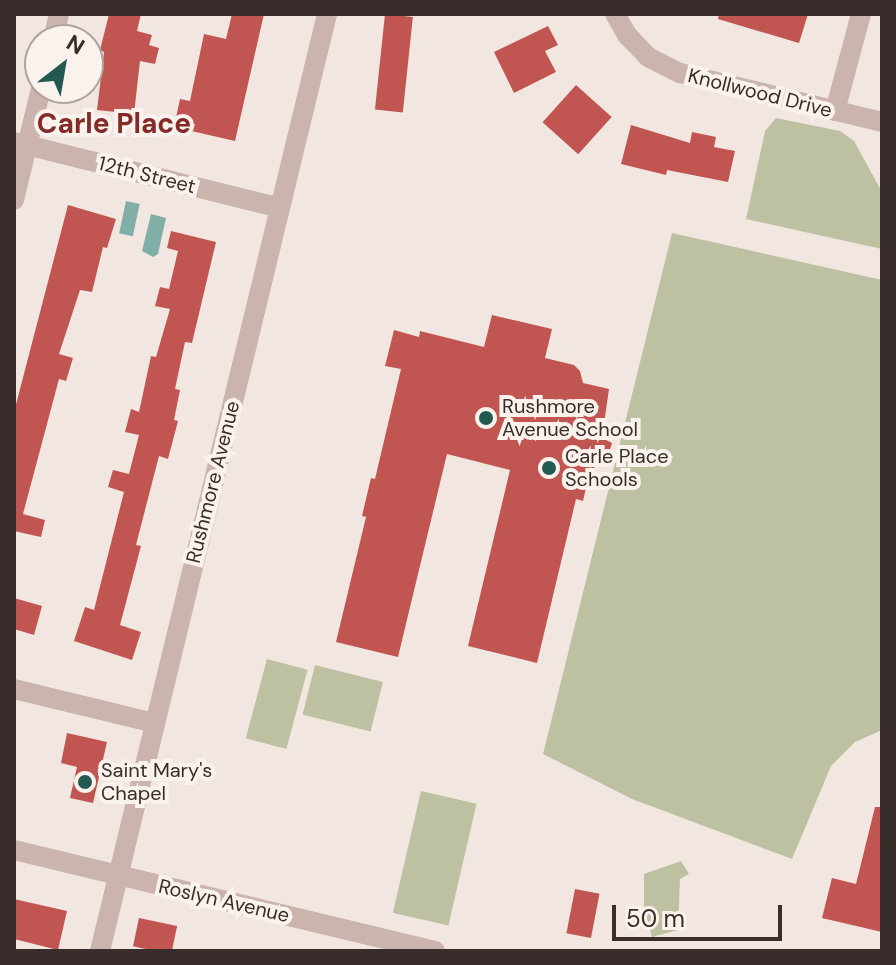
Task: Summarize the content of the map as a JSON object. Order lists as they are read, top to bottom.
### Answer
{
  "streets": {
    "street": [
      "Knollwood Drive",
      "12th Street",
      "Rushmore Avenue",
      "Roslyn Avenue"
    ]
  },
  "crossings": [
    ["12th Street", "Rushmore Avenue"],
    ["Rushmore Avenue", "Roslyn Avenue"]
  ],
  "districts": ["Carle Place"],
  "places": ["Rushmore Avenue School", "Carle Place Schools", "Saint Mary's Chapel"],
  "scale_bar": "50 m",
  "north": "top right"
}
